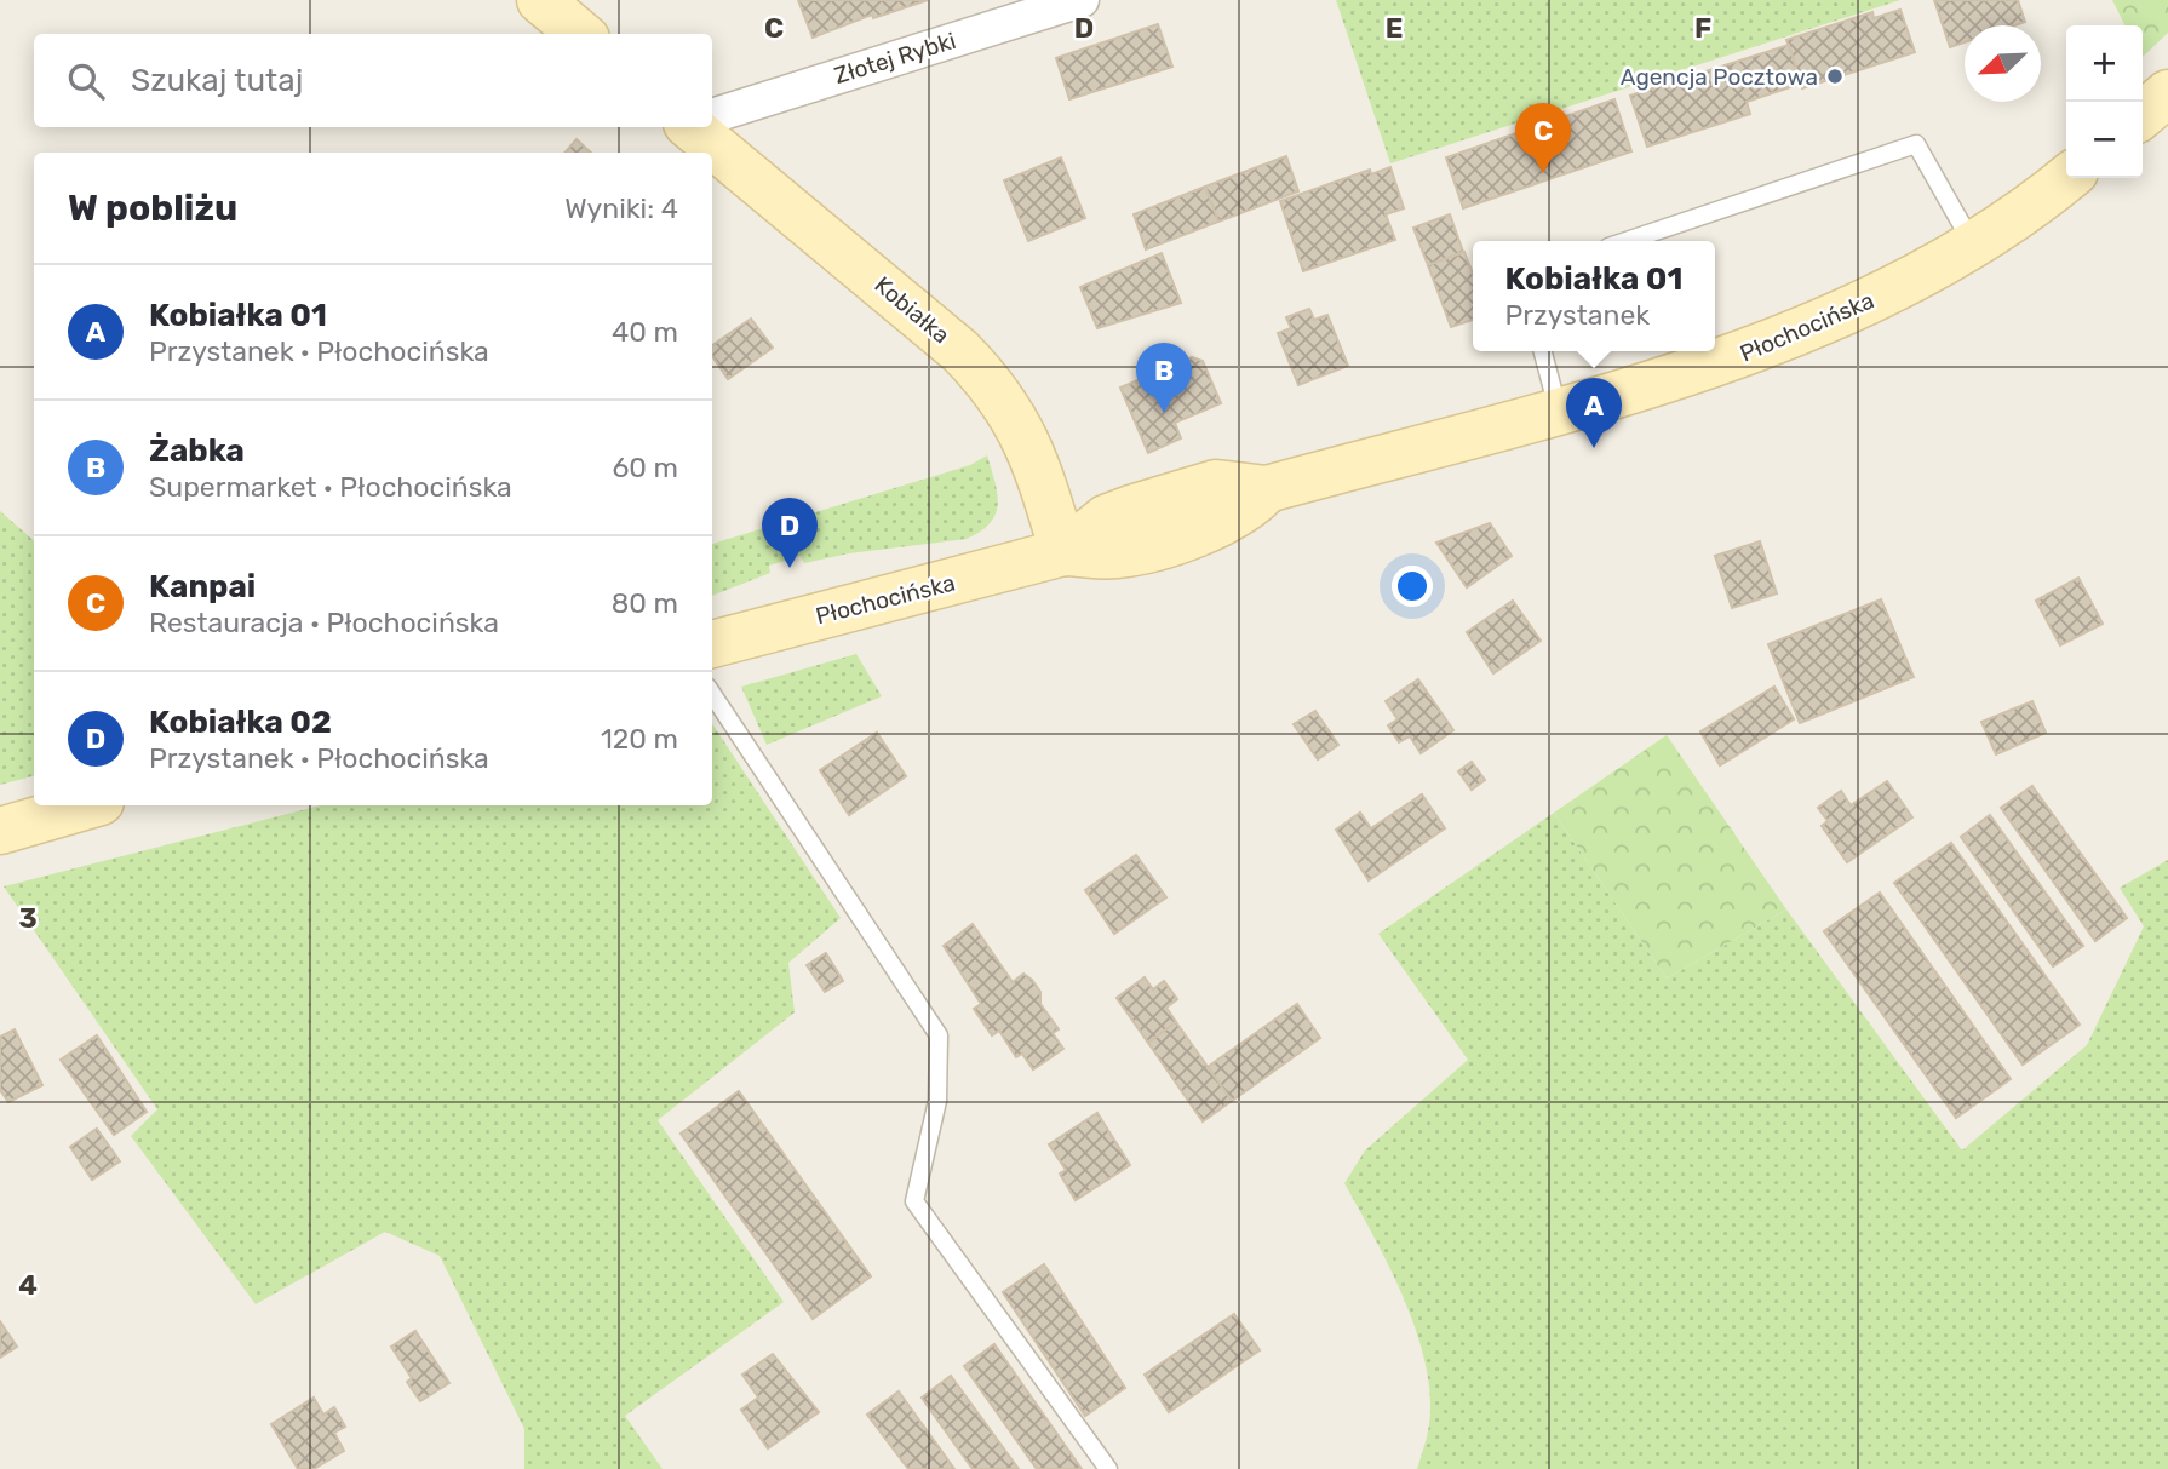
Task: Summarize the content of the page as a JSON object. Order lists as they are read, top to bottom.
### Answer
{
  "streets": {
    "main road": ["Kobiałka", "Płochocińska"],
    "street": ["Złotej Rybki"]
  },
  "crossings": [
    ["Kobiałka", "Płochocińska"]
  ],
  "places": ["Agencja Pocztowa"],
  "north": "bottom left",
  "page": {
    "map_buttons": ["+", "−"],
    "search": "Szukaj tutaj",
    "pins": [
      "C",
      "B",
      "A",
      "D"
    ],
    "heading": ["W pobliżu", "Wyniki: 4"],
    "popup": ["Kobiałka 01", "Przystanek"],
    "list": [
      {
        "mark": "A",
        "name": "Kobiałka 01",
        "note": "Przystanek · Płochocińska",
        "value": "40 m"
      },
      {
        "mark": "B",
        "name": "Żabka",
        "note": "Supermarket · Płochocińska",
        "value": "60 m"
      },
      {
        "mark": "C",
        "name": "Kanpai",
        "note": "Restauracja · Płochocińska",
        "value": "80 m"
      },
      {
        "mark": "D",
        "name": "Kobiałka 02",
        "note": "Przystanek · Płochocińska",
        "value": "120 m"
      }
    ]
  },
  "grid": {
    "columns": [
      "C",
      "D",
      "E",
      "F"
    ],
    "rows": ["3", "4"]
  }
}
